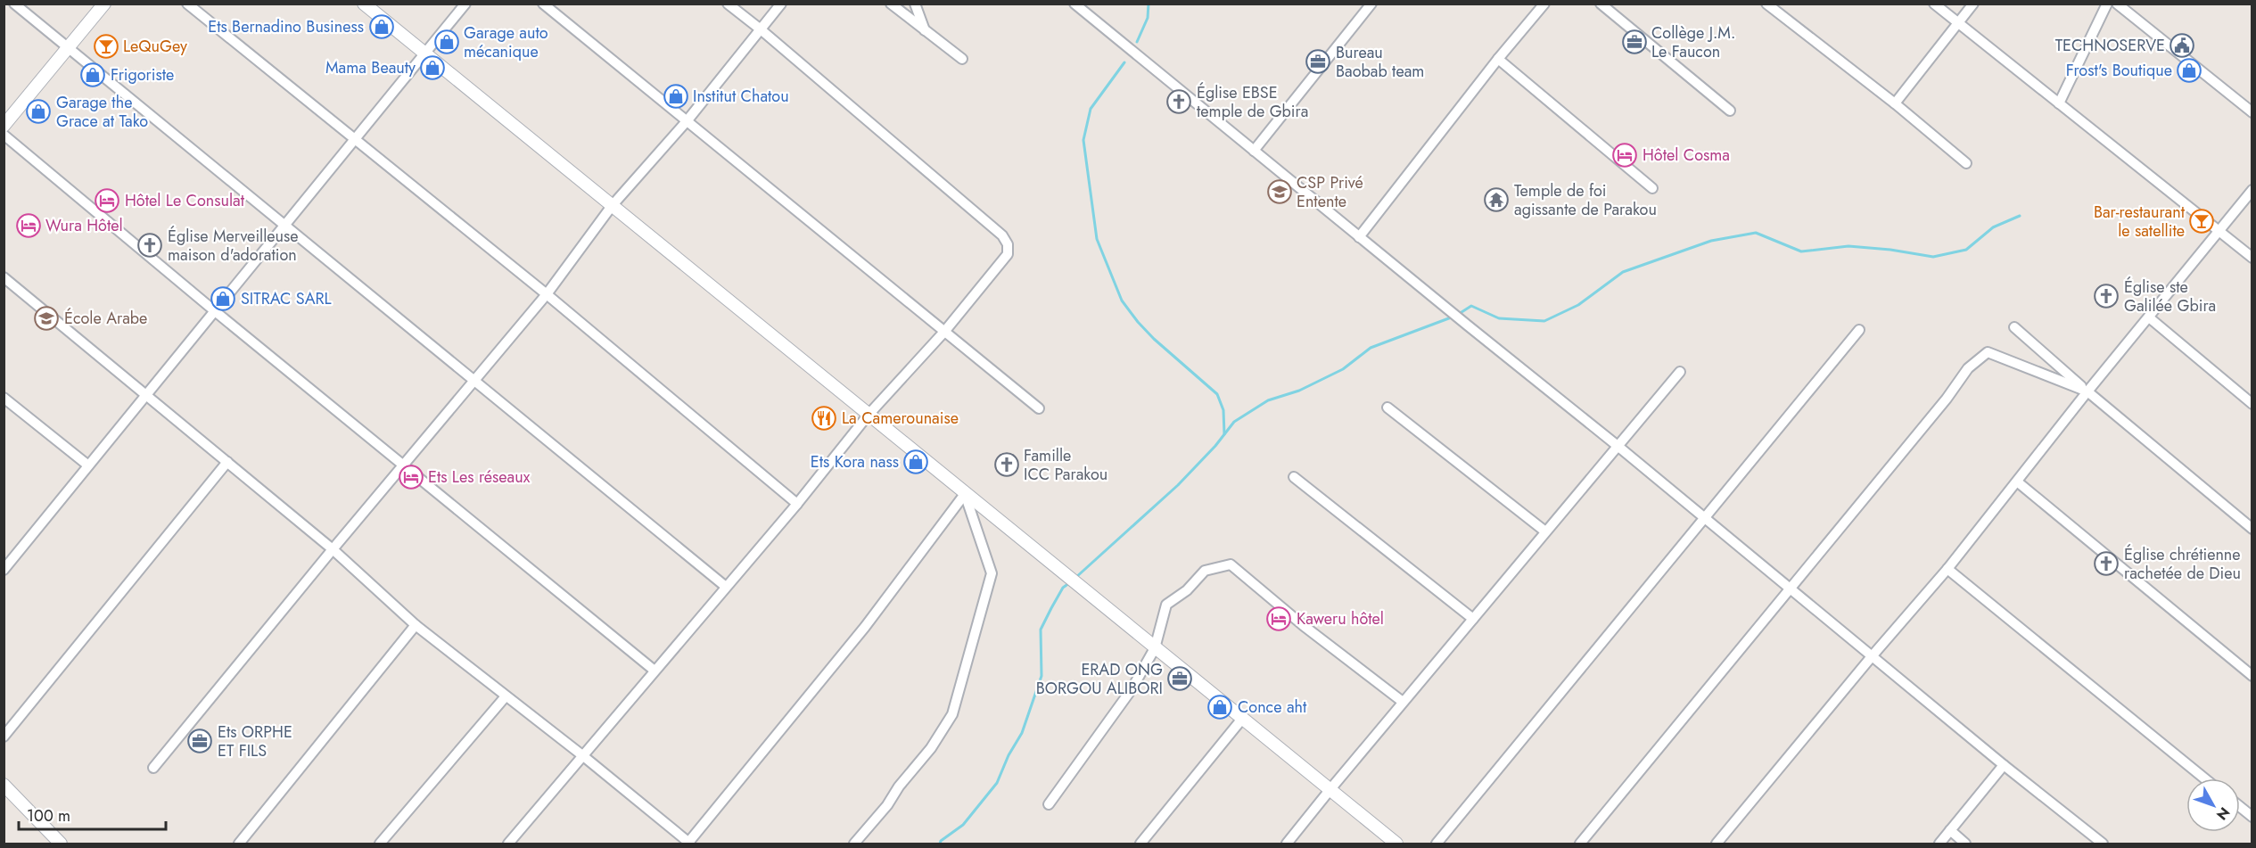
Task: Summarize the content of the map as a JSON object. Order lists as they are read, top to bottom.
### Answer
{
  "places": {
    "shop": [
      "Ets Bernadino Business",
      "Garage auto mécanique",
      "Mama Beauty",
      "Frost's Boutique",
      "Frigoriste",
      "Institut Chatou",
      "Garage the Grace at Tako",
      "SITRAC SARL",
      "Ets Kora nass",
      "Conce aht"
    ],
    "office": [
      "Collège J.M. Le Faucon",
      "Bureau Baobab team",
      "ERAD ONG BORGOU ALIBORI",
      "Ets ORPHE ET FILS"
    ],
    "public building": ["TECHNOSERVE"],
    "bar": ["LeQuGey", "Bar-restaurant le satellite"],
    "church": [
      "Église EBSE temple de Gbira",
      "Église Merveilleuse maison d'adoration",
      "Église ste Galilée Gbira",
      "Famille ICC Parakou",
      "Église chrétienne rachetée de Dieu"
    ],
    "hotel": [
      "Hôtel Cosma",
      "Hôtel Le Consulat",
      "Wura Hôtel",
      "Ets Les réseaux",
      "Kaweru hôtel"
    ],
    "school or university": ["CSP Privé Entente", "École Arabe"],
    "temple": ["Temple de foi agissante de Parakou"],
    "restaurant": ["La Camerounaise"]
  },
  "scale_bar": "100 m",
  "north": "bottom right"
}
